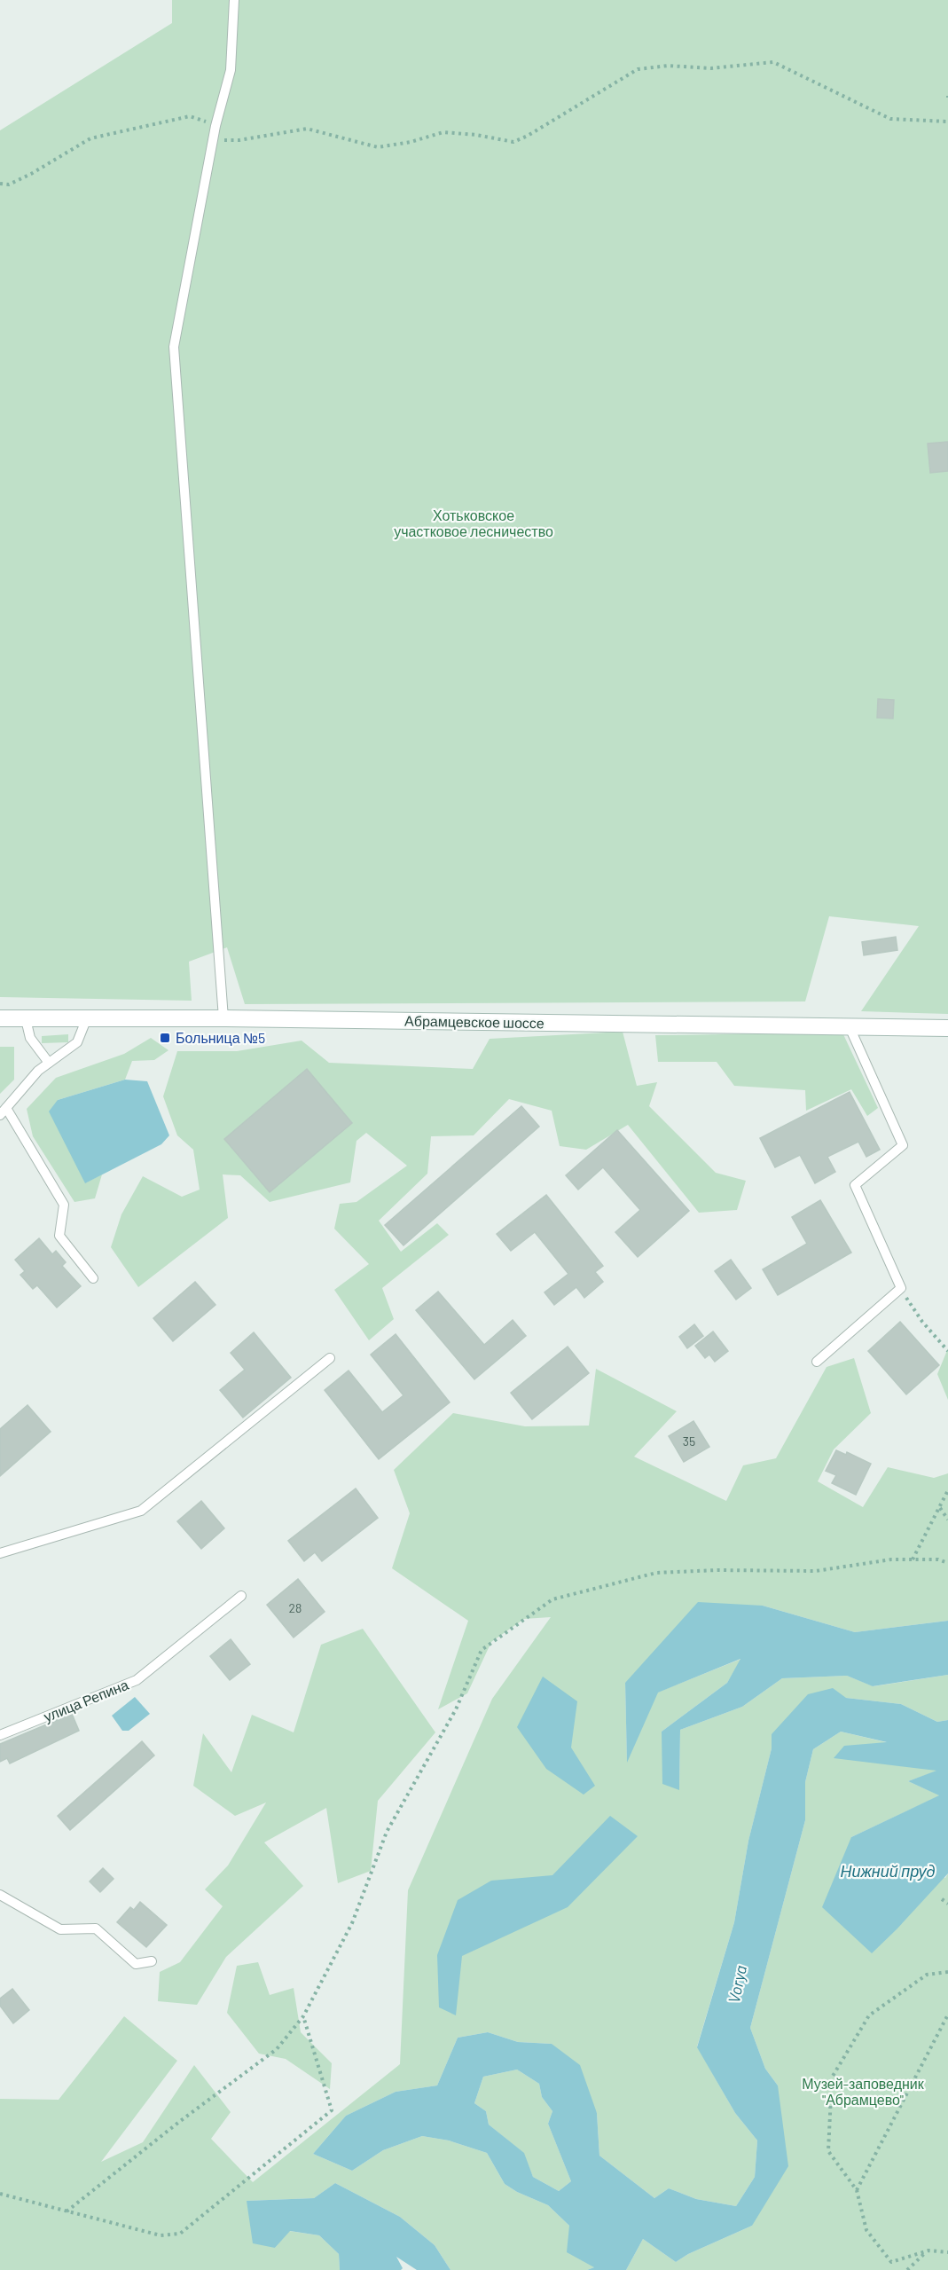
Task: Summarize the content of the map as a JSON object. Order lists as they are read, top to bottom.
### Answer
{
  "streets": {
    "street": ["Абрамцевское шоссе"],
    "lane": ["улица Репина"]
  },
  "water": ["Нижний пруд", "Vorya"],
  "parks": ["Хотьковское участковое лесничество", "Музей-заповедник \"Абрамцево\""],
  "places": {
    "transit": ["Больница №5"]
  },
  "house_numbers": ["35", "28"]
}
